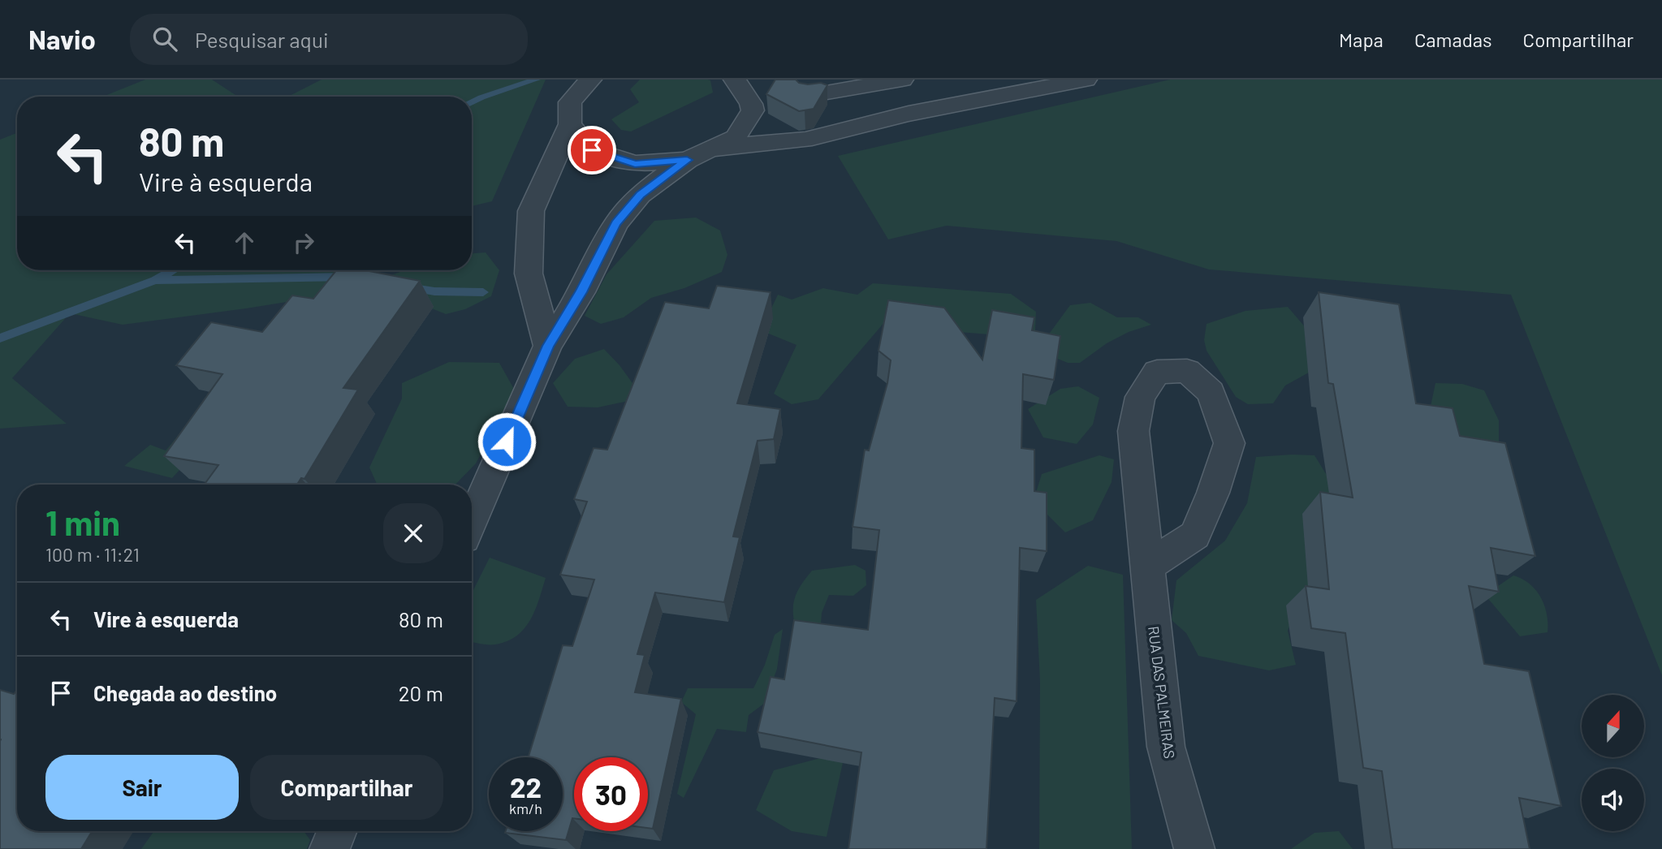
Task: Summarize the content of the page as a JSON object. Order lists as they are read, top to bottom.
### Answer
{
  "streets": {
    "street": ["RUA DAS PALMEIRAS"]
  },
  "north": "top",
  "page": {
    "header": "Navio",
    "search": "Pesquisar aqui",
    "nav": ["Mapa", "Camadas", "Compartilhar"],
    "turn": ["80 m", "Vire à esquerda"],
    "heading": ["1 min", "100 m · 11:21"],
    "list": [
      {
        "name": "Vire à esquerda",
        "value": "80 m"
      },
      {
        "name": "Chegada ao destino",
        "value": "20 m"
      }
    ],
    "buttons": ["Sair", "Compartilhar"],
    "speed": "22 km/h",
    "limit": "30"
  }
}
